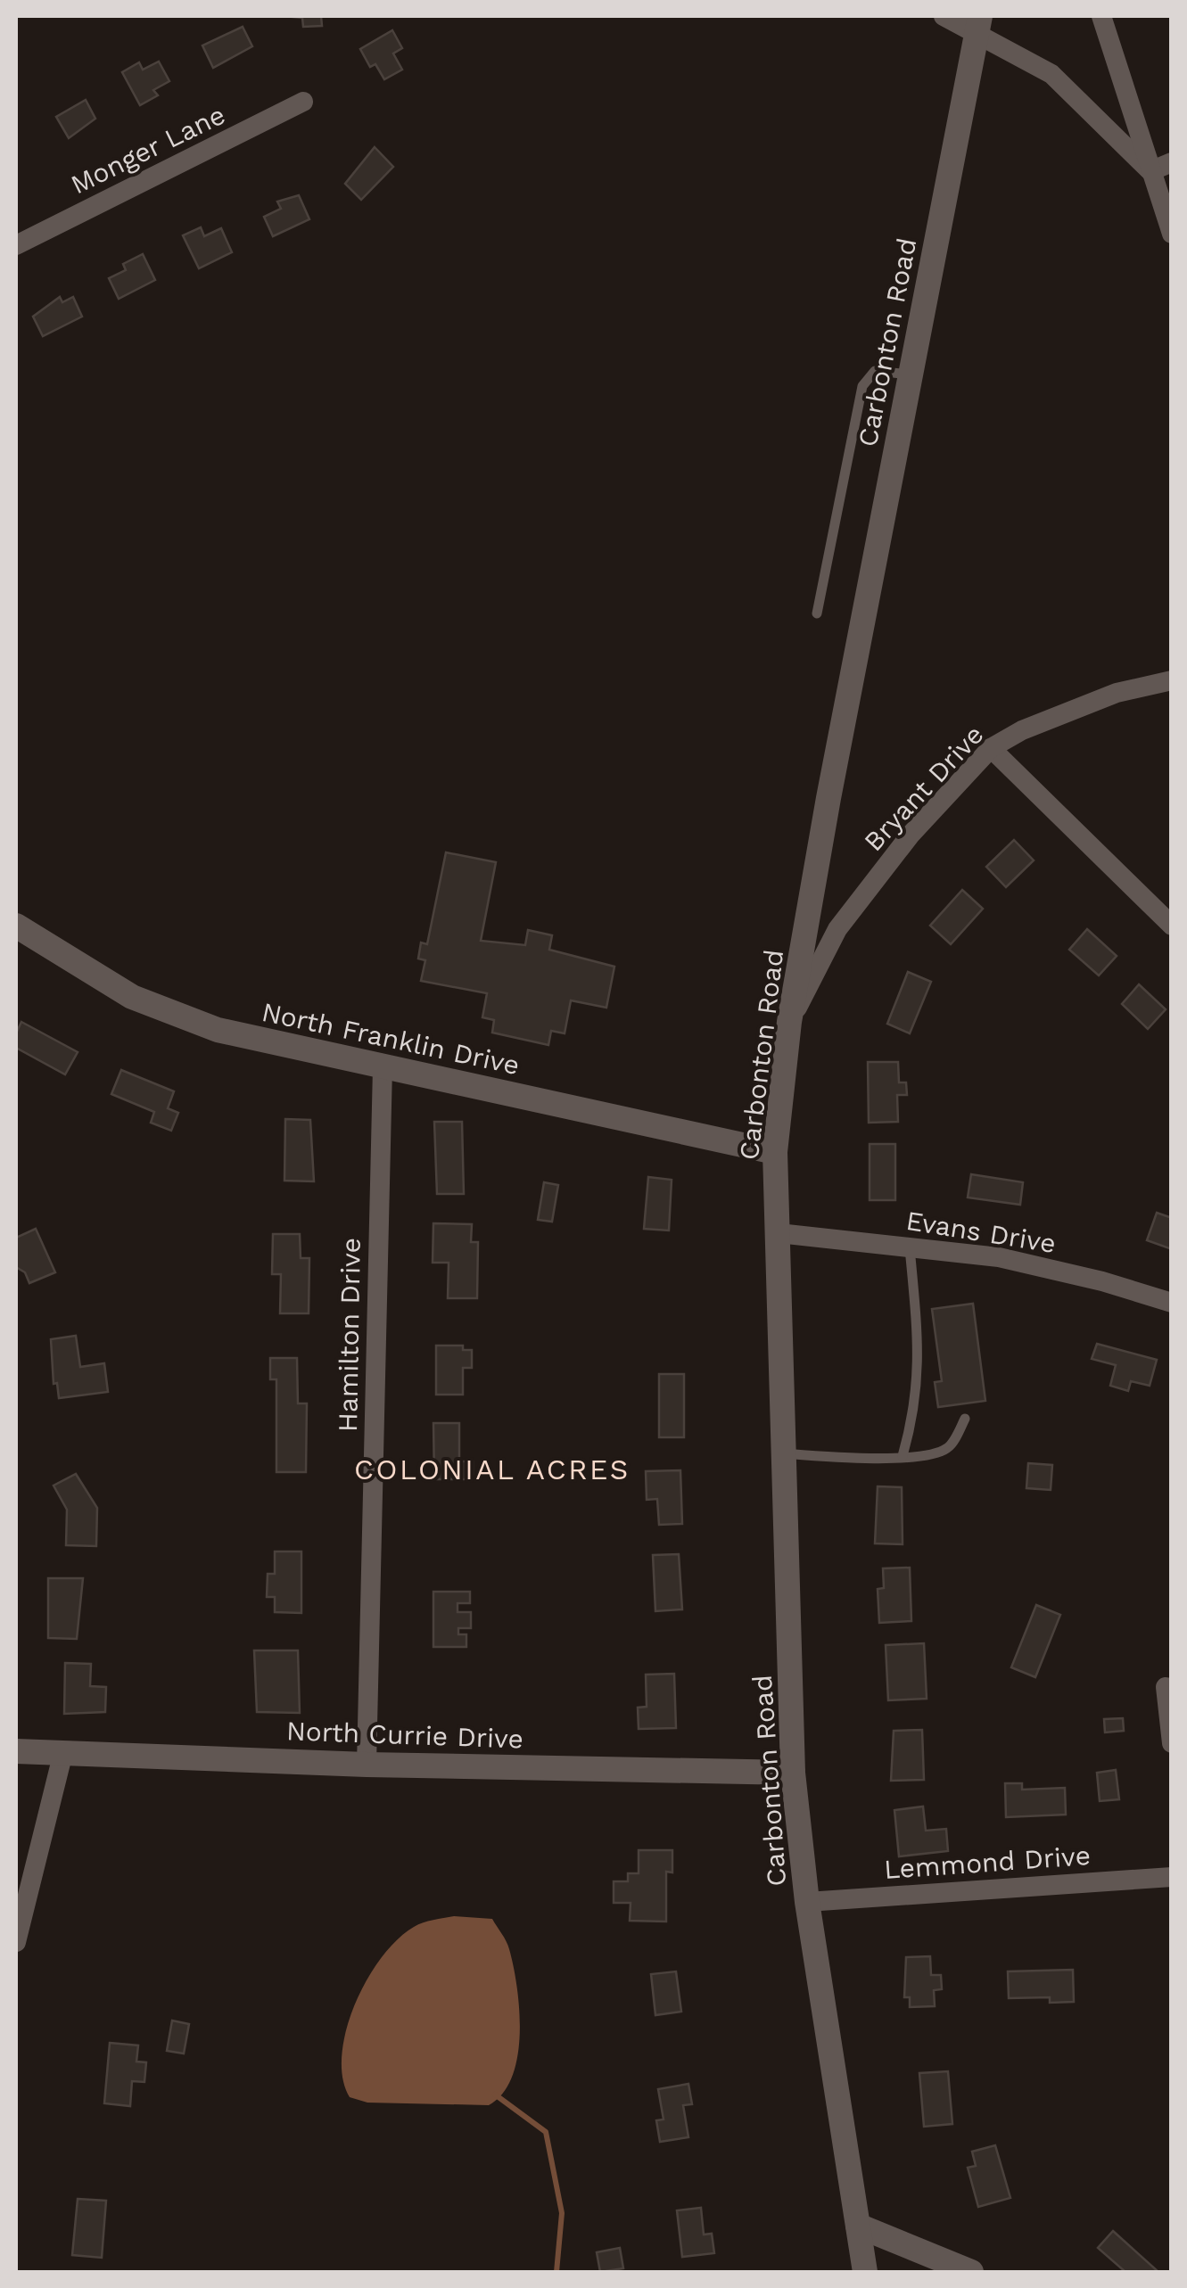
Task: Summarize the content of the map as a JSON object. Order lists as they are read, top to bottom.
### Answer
{
  "streets": {
    "street": [
      "Monger Lane",
      "Carbonton Road",
      "Bryant Drive",
      "North Franklin Drive",
      "Evans Drive",
      "Hamilton Drive",
      "North Currie Drive",
      "Lemmond Drive"
    ]
  },
  "crossings": [
    ["Carbonton Road", "Bryant Drive"],
    ["Carbonton Road", "North Franklin Drive"],
    ["Carbonton Road", "Evans Drive"],
    ["Carbonton Road", "North Currie Drive"],
    ["Carbonton Road", "Lemmond Drive"],
    ["North Franklin Drive", "Hamilton Drive"],
    ["Hamilton Drive", "North Currie Drive"]
  ],
  "districts": ["COLONIAL ACRES"]
}
